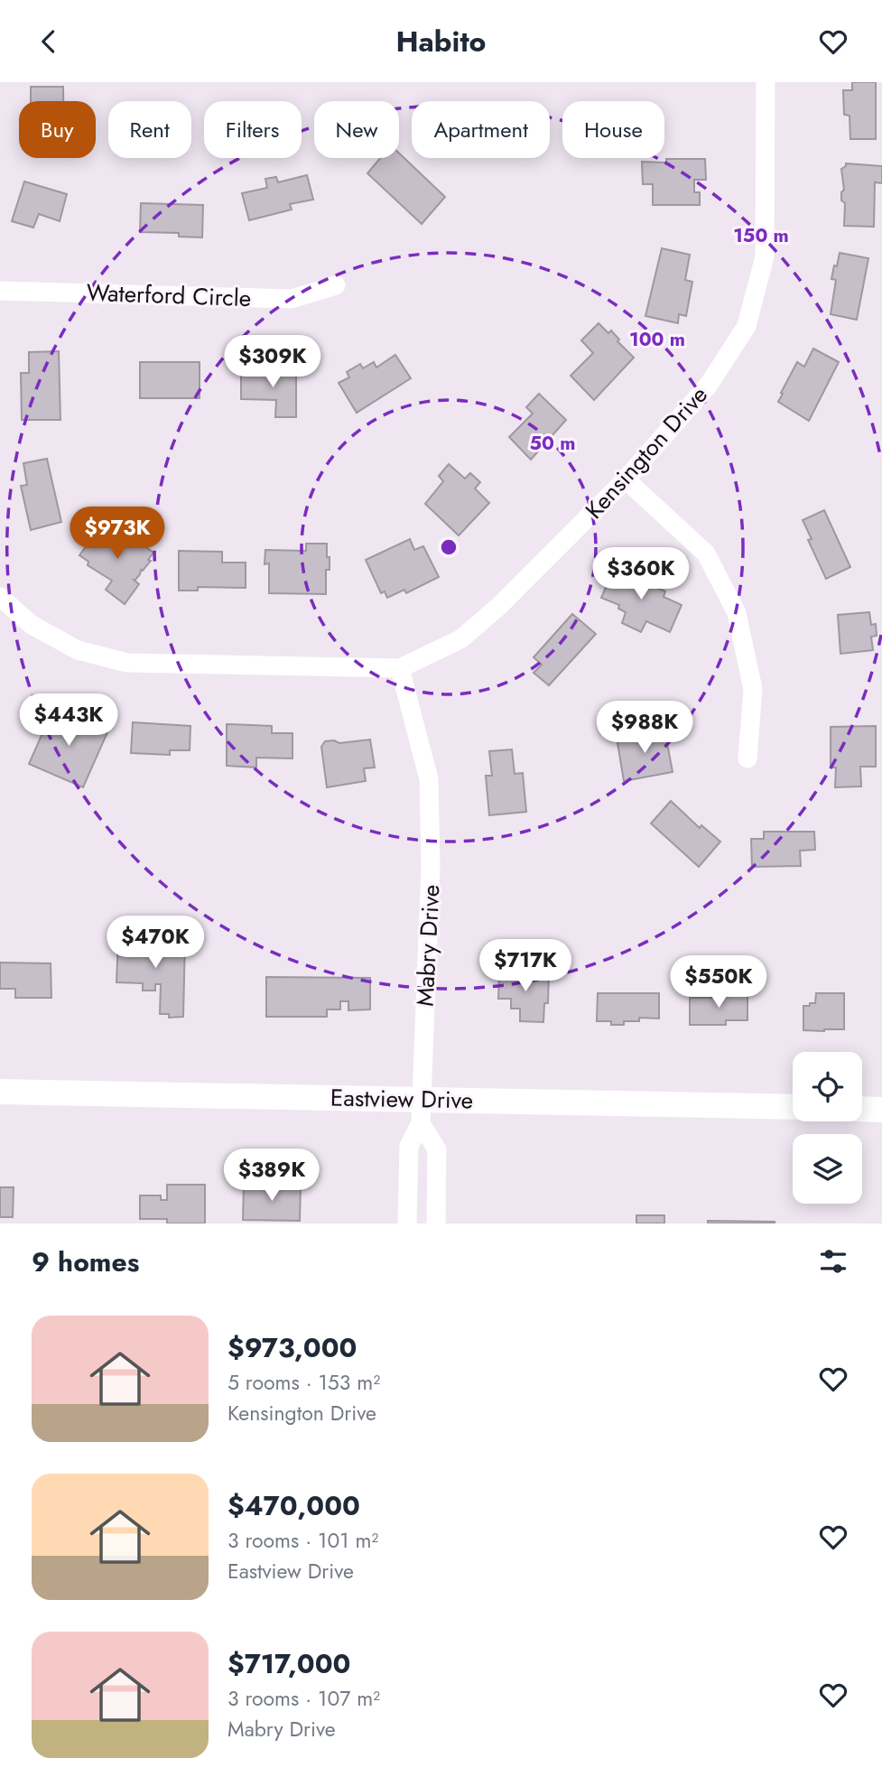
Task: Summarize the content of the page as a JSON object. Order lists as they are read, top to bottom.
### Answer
{
  "streets": {
    "street": [
      "Waterford Circle",
      "Kensington Drive",
      "Mabry Drive",
      "Eastview Drive"
    ]
  },
  "crossings": [
    ["Kensington Drive", "Mabry Drive"],
    ["Mabry Drive", "Eastview Drive"]
  ],
  "page": {
    "header": "Habito",
    "chip": [
      "Buy",
      "Rent",
      "Filters",
      "New",
      "Apartment",
      "House"
    ],
    "price": [
      "$309K",
      "$973K",
      "$360K",
      "$443K",
      "$988K",
      "$470K",
      "$717K",
      "$550K",
      "$389K"
    ],
    "heading": "9 homes",
    "list": [
      {
        "name": "$973,000",
        "note": "5 rooms · 153 m² · Kensington Drive"
      },
      {
        "name": "$470,000",
        "note": "3 rooms · 101 m² · Eastview Drive"
      },
      {
        "name": "$717,000",
        "note": "3 rooms · 107 m² · Mabry Drive"
      }
    ]
  },
  "rings": ["150 m", "100 m", "50 m"]
}
